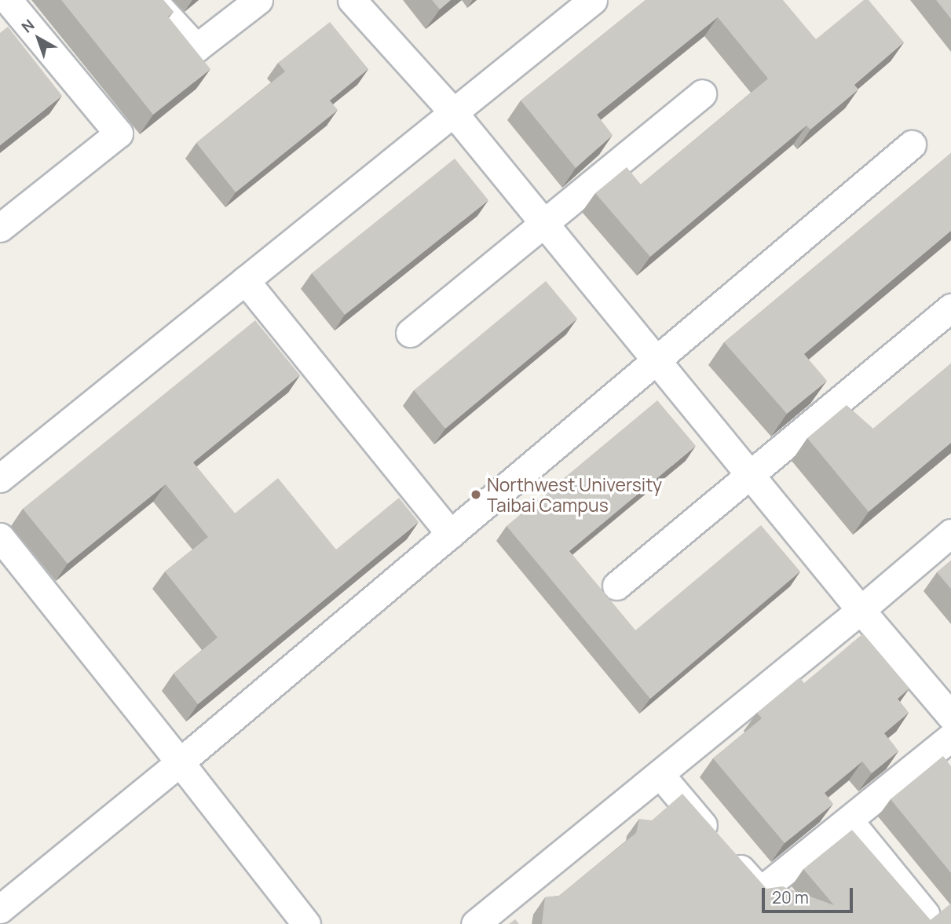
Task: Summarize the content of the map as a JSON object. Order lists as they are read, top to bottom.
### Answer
{
  "places": ["Northwest University Taibai Campus"],
  "scale_bar": "20 m",
  "north": "top left"
}
